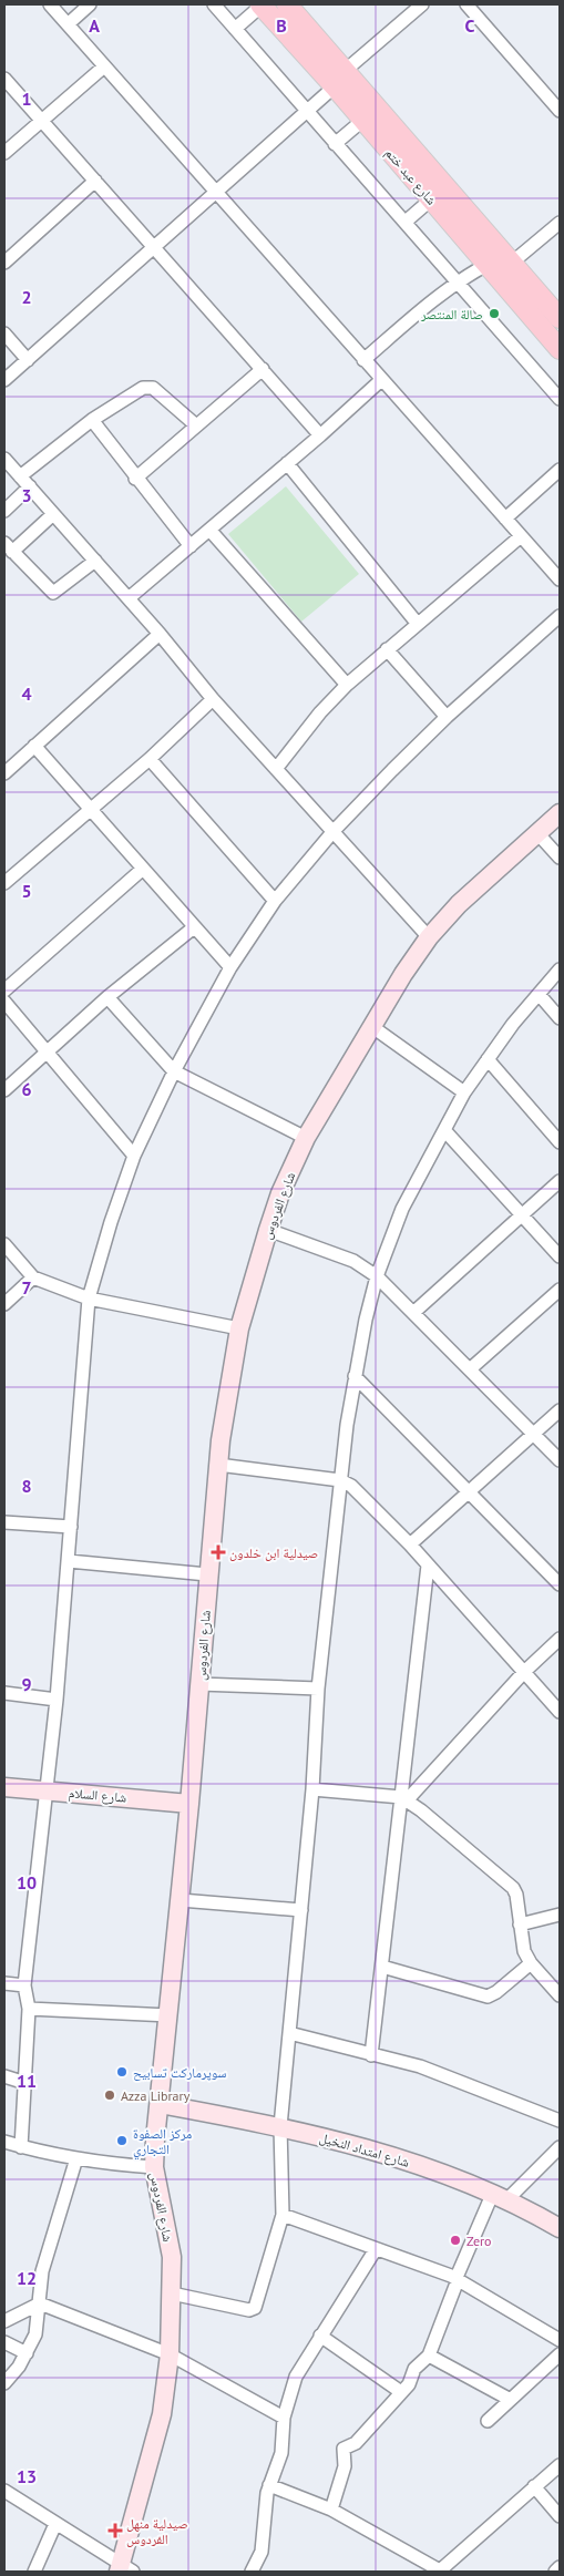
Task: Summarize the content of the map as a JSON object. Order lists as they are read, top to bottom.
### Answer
{
  "streets": {
    "main road": ["شارع عبد ختم"],
    "street": ["شارع الفردوس", "شارع السلام", "شارع امتداد النخيل"]
  },
  "crossings": [
    ["شارع الفردوس", "شارع السلام"],
    ["شارع الفردوس", "شارع امتداد النخيل"]
  ],
  "places": {
    "other": [
      "صالة المنتصر",
      "سوپرمارکت تسابيح",
      "Azza Library",
      "مركز الصفوة التجاري",
      "Zero"
    ],
    "health": ["صيدلية ابن خلدون", "صيدلية منهل الفردوس"]
  },
  "grid": {
    "columns": ["A", "B", "C"],
    "rows": [
      "1",
      "2",
      "3",
      "4",
      "5",
      "6",
      "7",
      "8",
      "9",
      "10",
      "11",
      "12",
      "13"
    ]
  }
}
